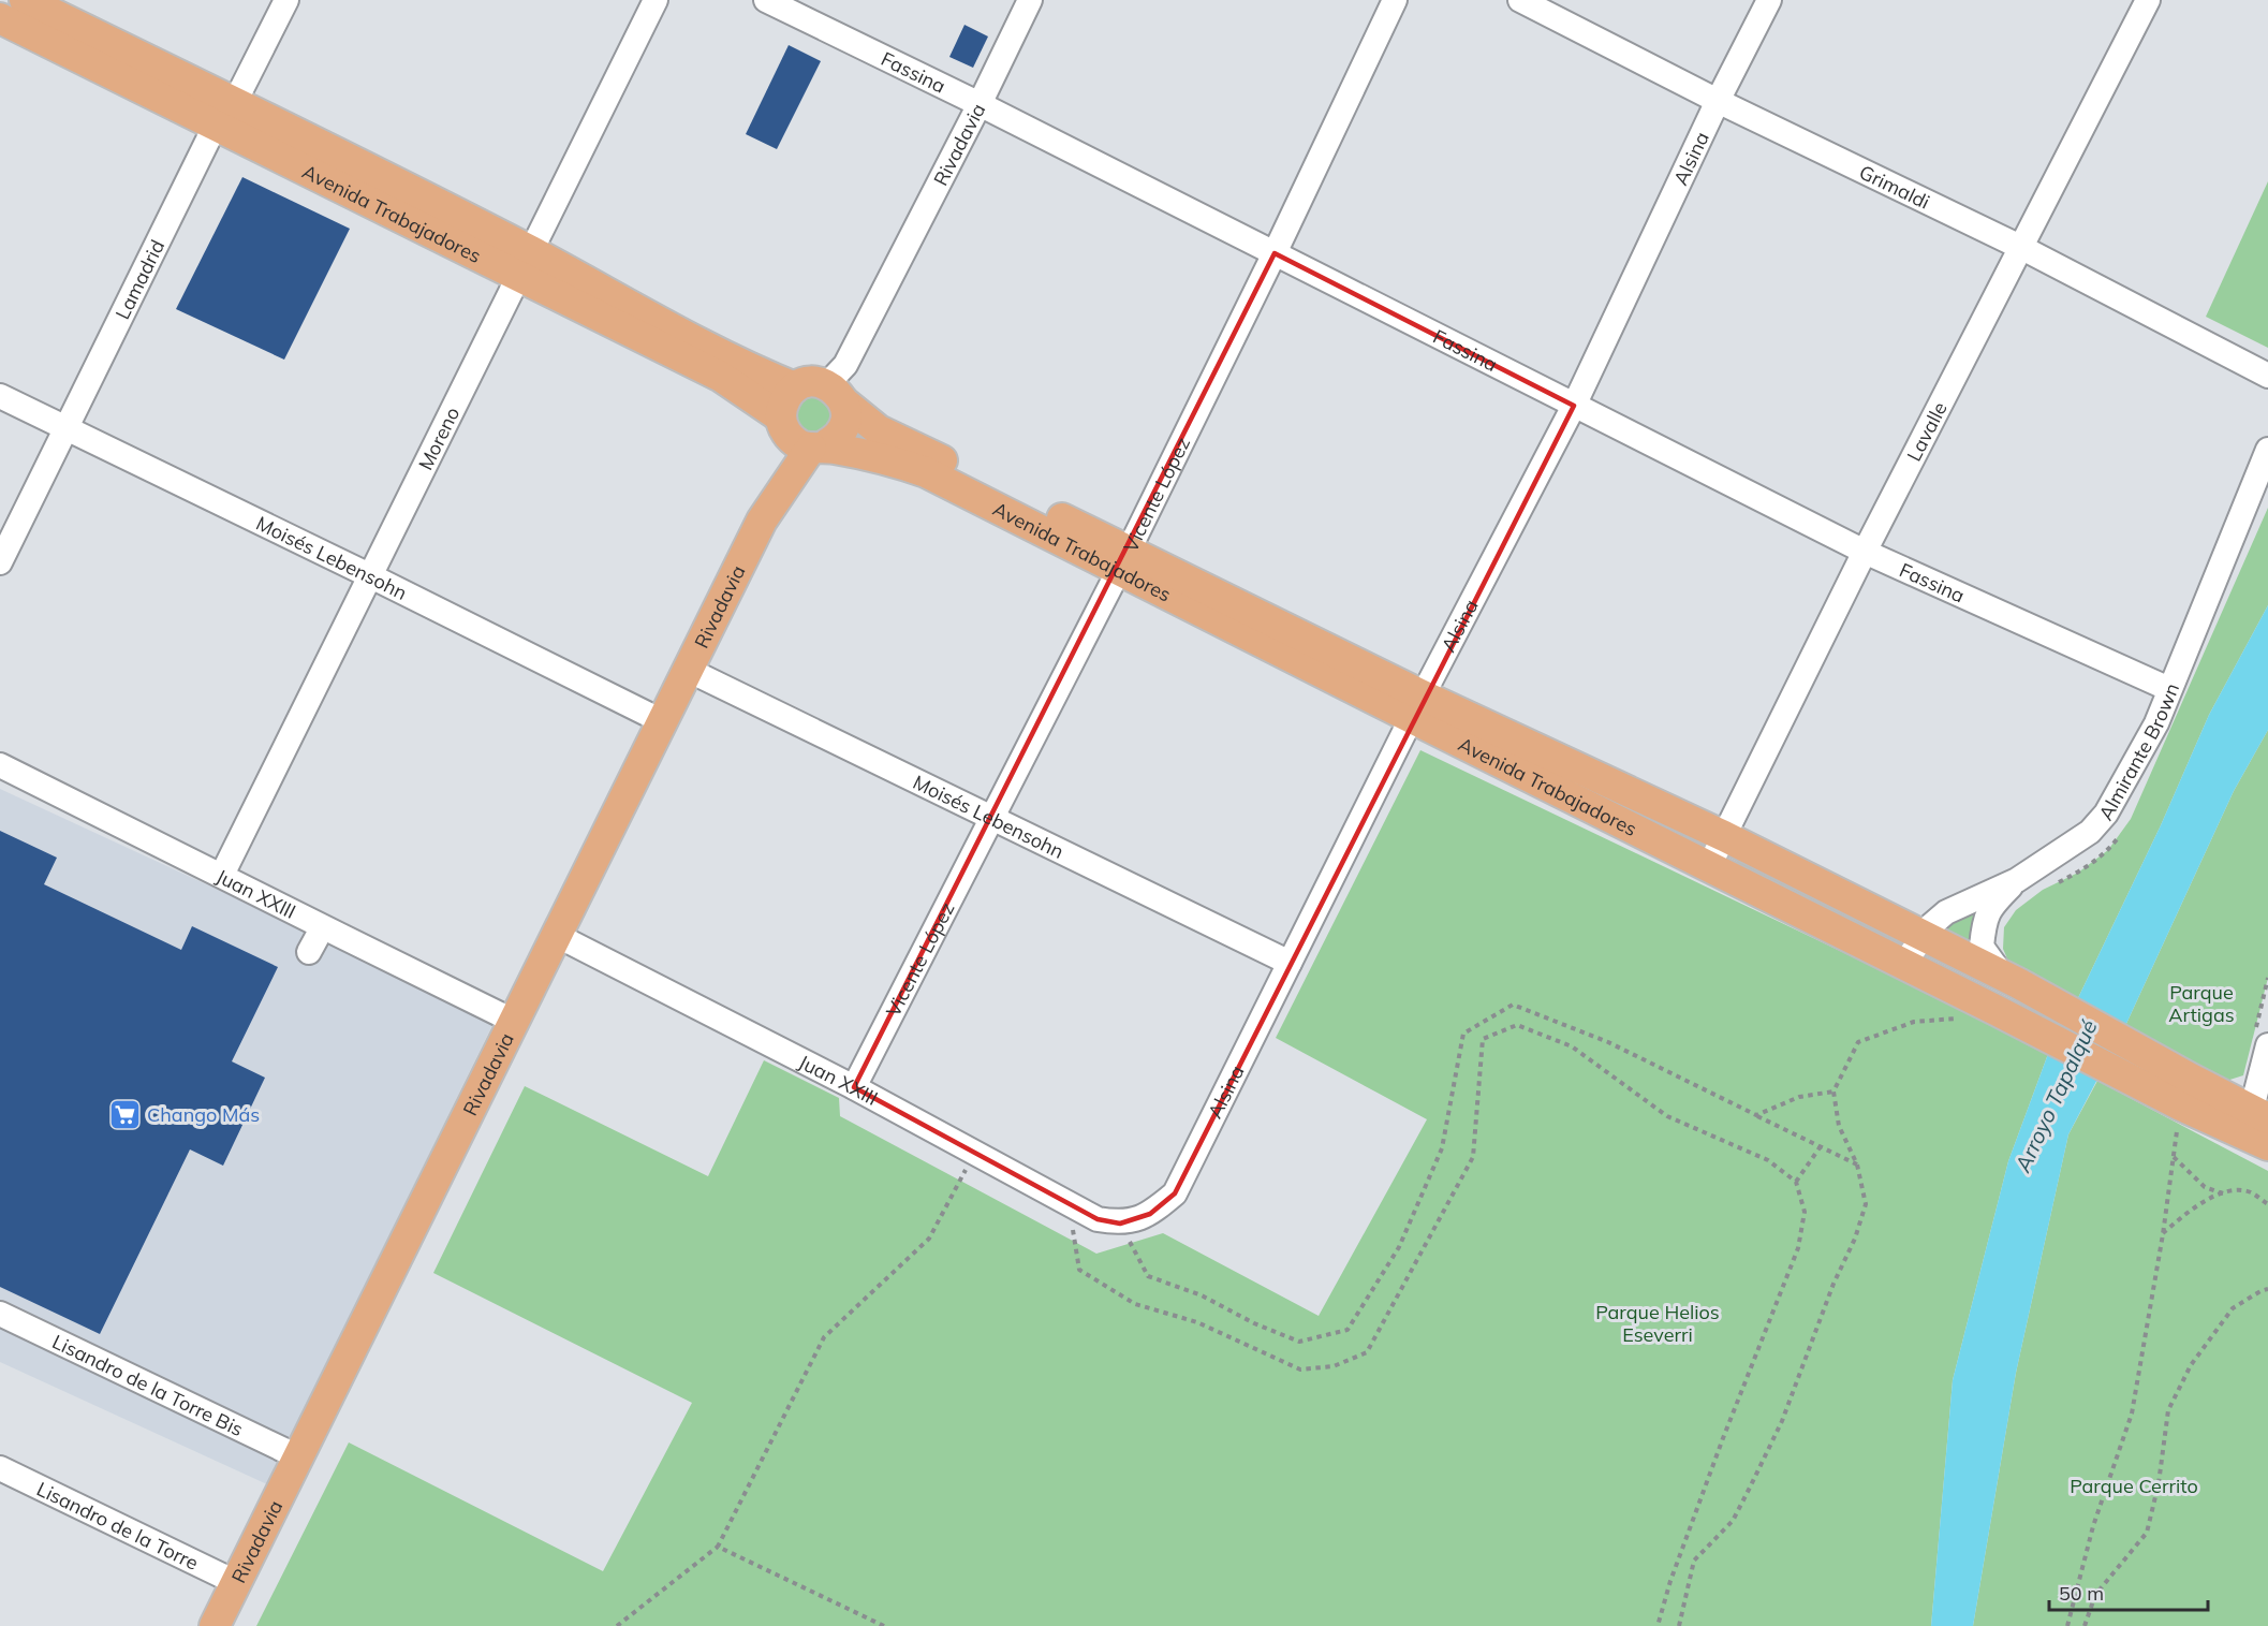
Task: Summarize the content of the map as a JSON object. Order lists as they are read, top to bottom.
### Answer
{
  "streets": {
    "main road": ["Rivadavia", "Avenida Trabajadores"],
    "street": [
      "Fassina",
      "Alsina",
      "Grimaldi",
      "Lamadrid",
      "Lavalle",
      "Moreno",
      "Vicente López",
      "Moisés Lebensohn",
      "Almirante Brown",
      "Juan XXIII",
      "Lisandro de la Torre Bis",
      "Lisandro de la Torre"
    ]
  },
  "crossings": [
    ["Fassina", "Rivadavia"],
    ["Fassina", "Alsina"],
    ["Fassina", "Lavalle"],
    ["Fassina", "Vicente López"],
    ["Fassina", "Almirante Brown"],
    ["Rivadavia", "Avenida Trabajadores"],
    ["Rivadavia", "Moisés Lebensohn"],
    ["Rivadavia", "Juan XXIII"],
    ["Rivadavia", "Lisandro de la Torre Bis"],
    ["Rivadavia", "Lisandro de la Torre"],
    ["Alsina", "Grimaldi"],
    ["Alsina", "Avenida Trabajadores"],
    ["Alsina", "Moisés Lebensohn"],
    ["Alsina", "Juan XXIII"],
    ["Grimaldi", "Lavalle"],
    ["Avenida Trabajadores", "Lamadrid"],
    ["Avenida Trabajadores", "Lavalle"],
    ["Avenida Trabajadores", "Moreno"],
    ["Avenida Trabajadores", "Vicente López"],
    ["Avenida Trabajadores", "Almirante Brown"],
    ["Lamadrid", "Moisés Lebensohn"],
    ["Moreno", "Moisés Lebensohn"],
    ["Moreno", "Juan XXIII"],
    ["Vicente López", "Moisés Lebensohn"],
    ["Vicente López", "Juan XXIII"]
  ],
  "water": ["Arroyo Tapalqué"],
  "parks": ["Parque Artigas", "Parque Helios Eseverri", "Parque Cerrito"],
  "places": {
    "supermarket": ["Chango Más"]
  },
  "scale_bar": "50 m"
}
